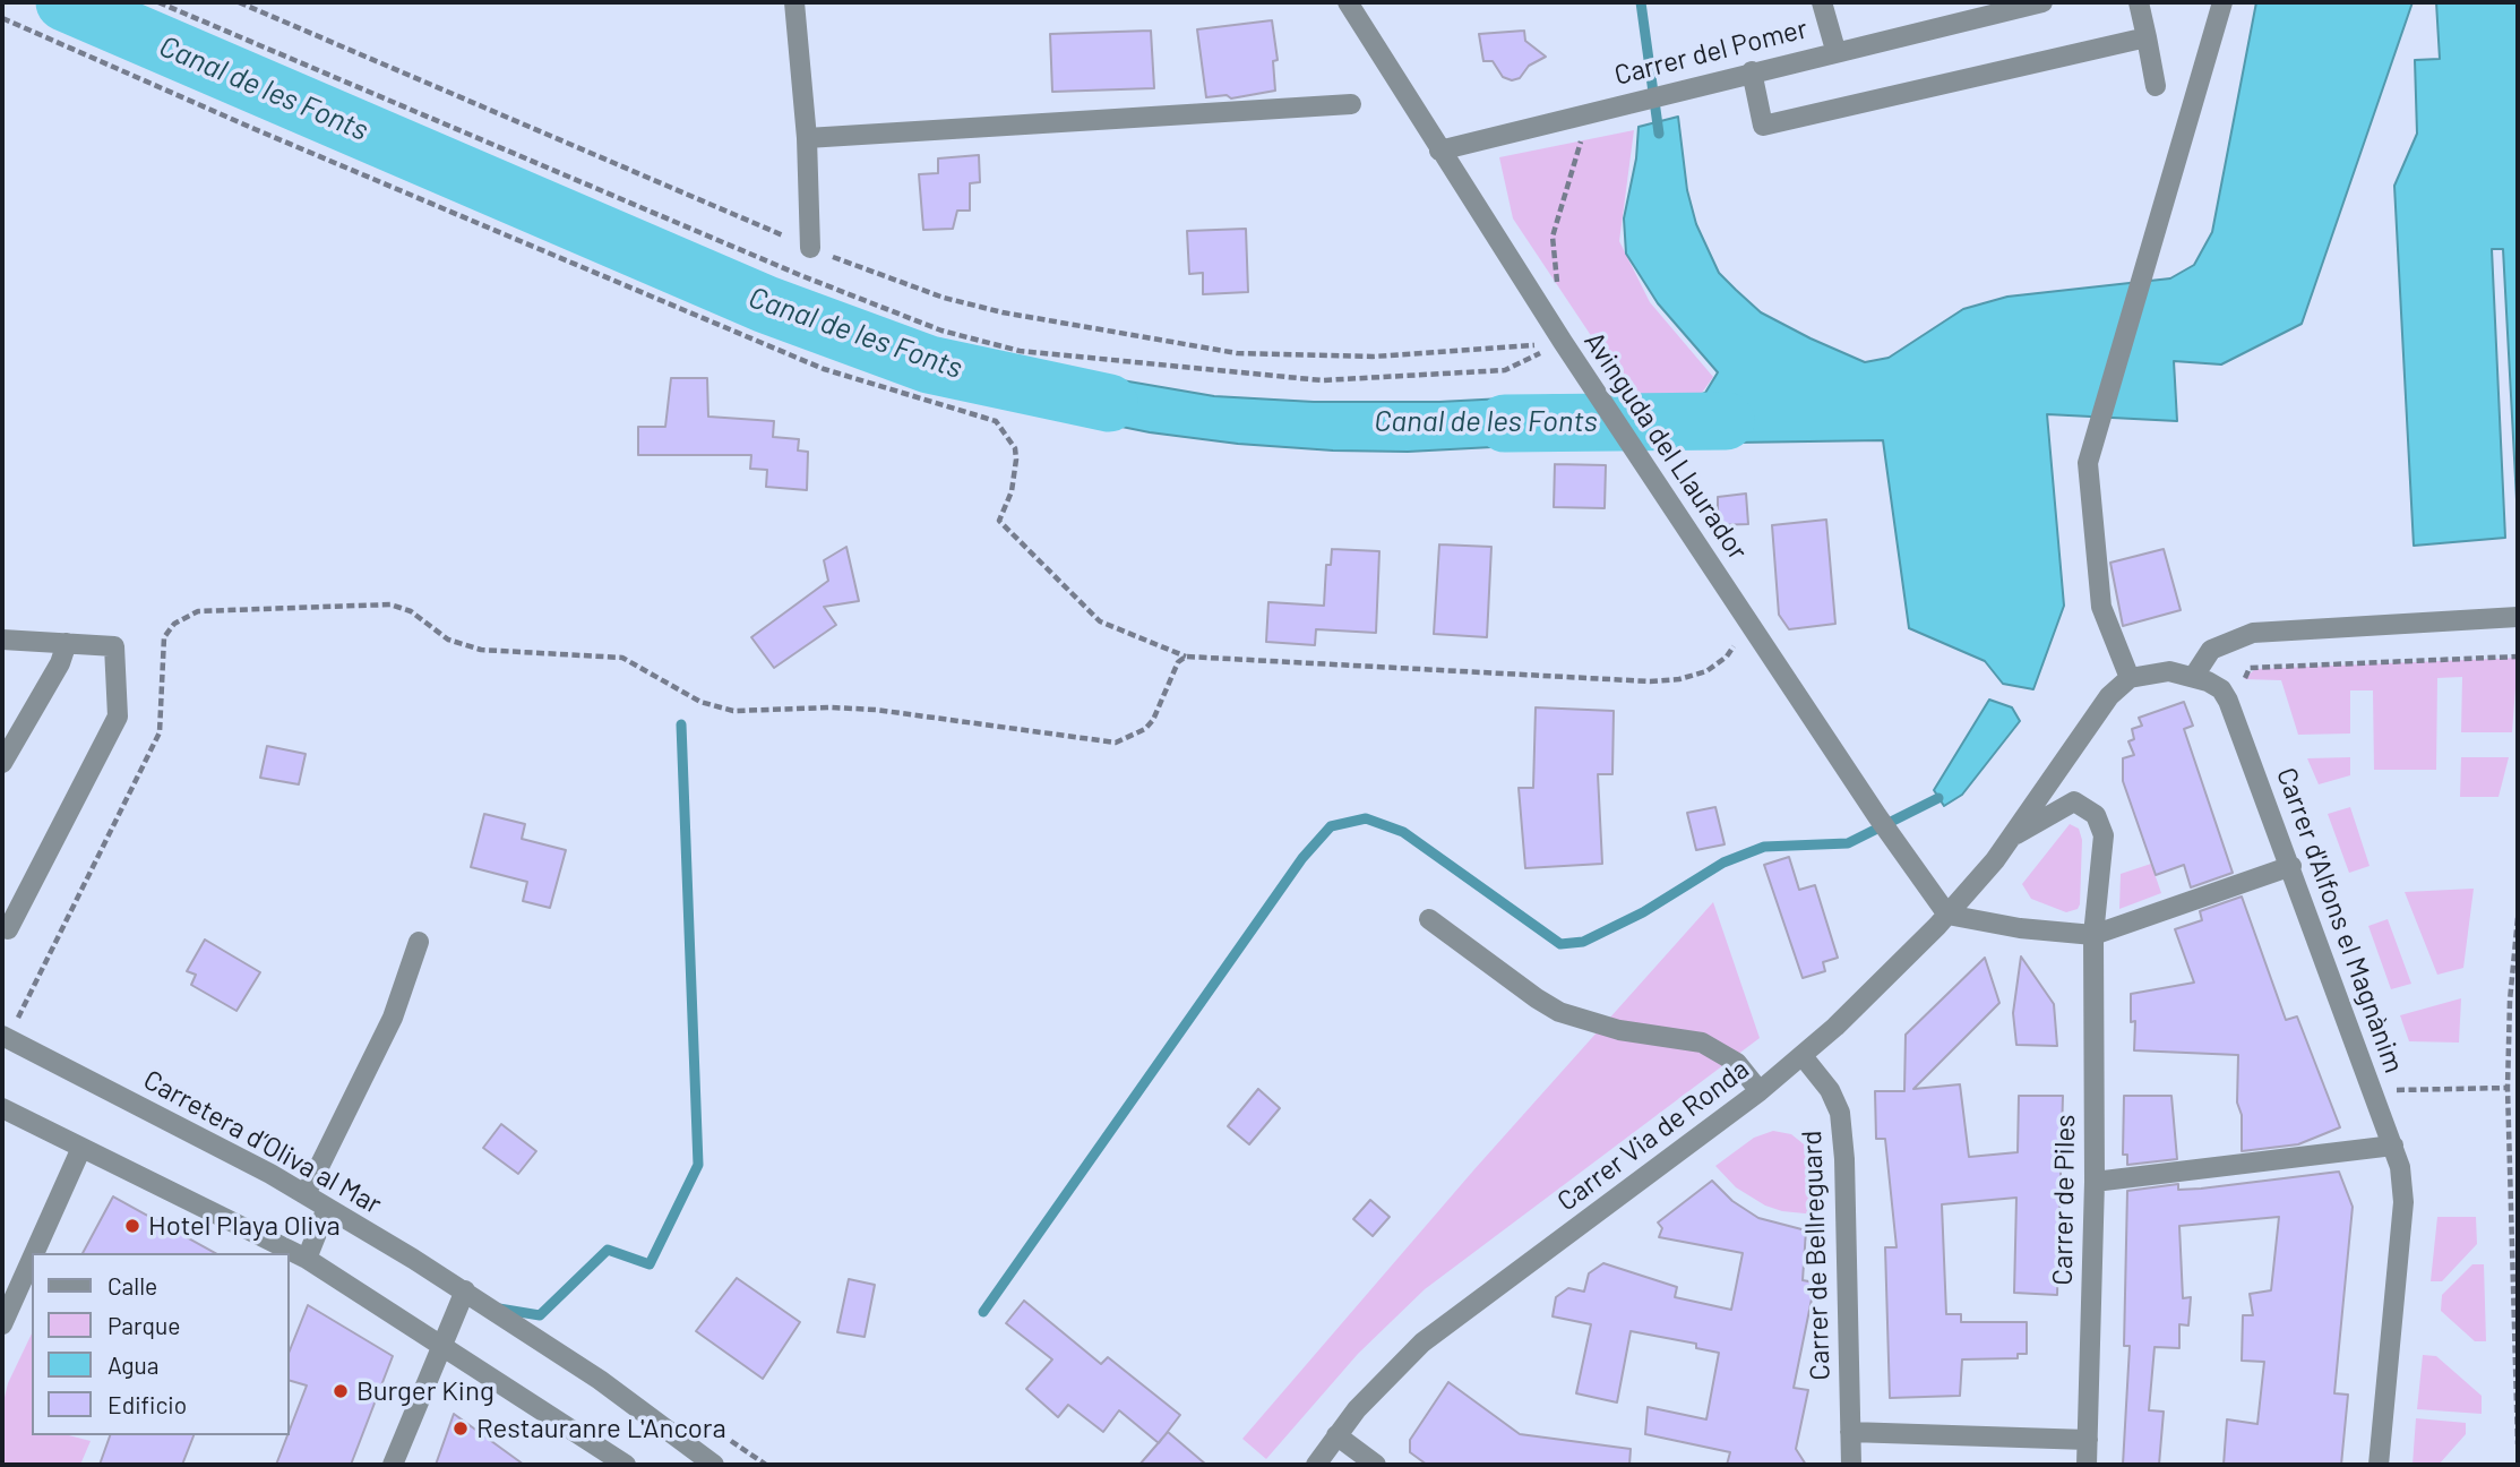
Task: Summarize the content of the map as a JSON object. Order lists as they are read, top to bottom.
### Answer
{
  "streets": {
    "street": [
      "Carrer del Pomer",
      "Avinguda del Llaurador",
      "Carrer d'Alfons el Magnànim",
      "Carrer Via de Ronda",
      "Carretera d’Oliva al Mar",
      "Carrer de Piles",
      "Carrer de Bellreguard"
    ]
  },
  "crossings": [
    ["Carrer del Pomer", "Avinguda del Llaurador"],
    ["Avinguda del Llaurador", "Carrer Via de Ronda"],
    ["Carrer Via de Ronda", "Carrer de Piles"],
    ["Carrer Via de Ronda", "Carrer de Bellreguard"]
  ],
  "water": ["Canal de les Fonts"],
  "places": ["Hotel Playa Oliva", "Burger King", "Restauranre L'Ancora"],
  "legend": [
    "Calle",
    "Parque",
    "Agua",
    "Edificio"
  ]
}
